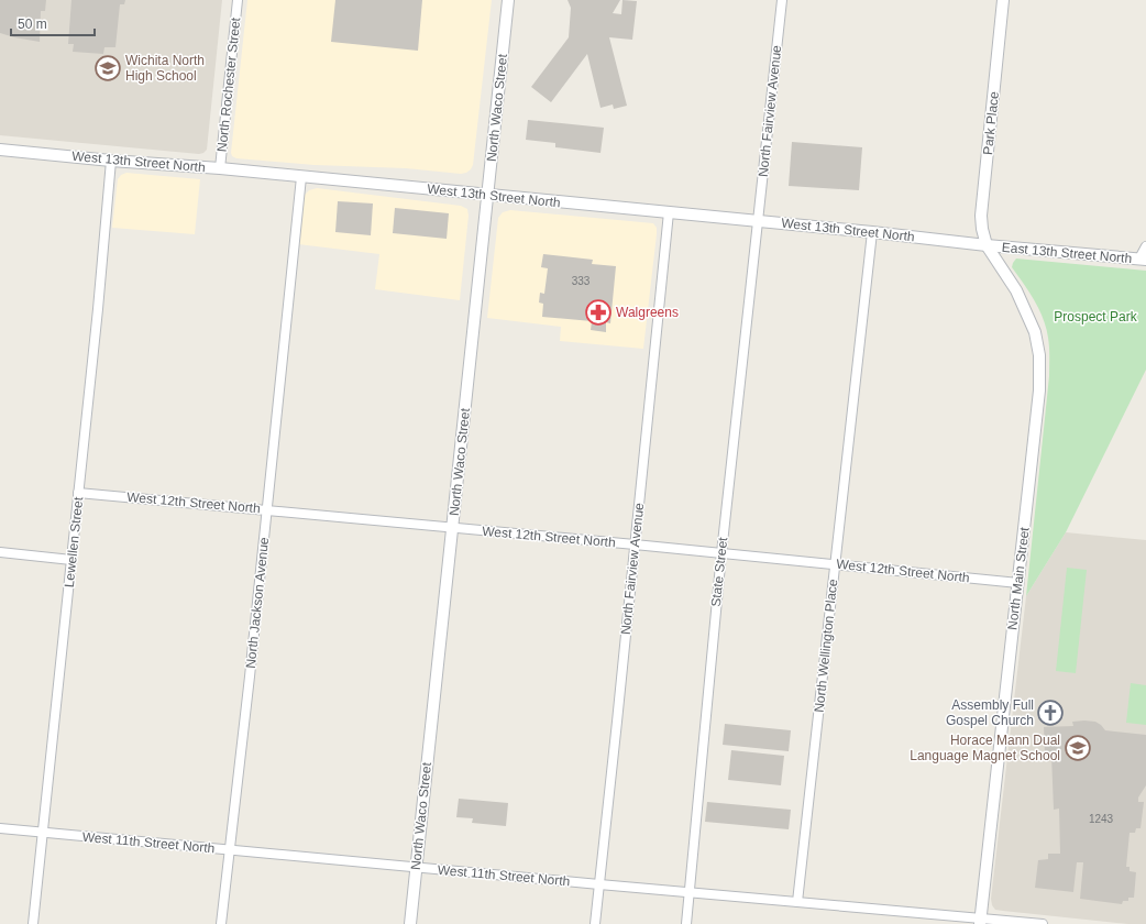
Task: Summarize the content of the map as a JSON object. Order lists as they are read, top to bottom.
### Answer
{
  "streets": {
    "street": [
      "North Rochester Street",
      "North Waco Street",
      "North Fairview Avenue",
      "Park Place",
      "West 13th Street North",
      "East 13th Street North",
      "West 12th Street North",
      "Lewellen Street",
      "State Street",
      "North Main Street",
      "North Jackson Avenue",
      "North Wellington Place",
      "West 11th Street North"
    ]
  },
  "crossings": [
    ["North Rochester Street", "West 13th Street North"],
    ["North Waco Street", "West 13th Street North"],
    ["North Waco Street", "West 12th Street North"],
    ["North Waco Street", "West 11th Street North"],
    ["North Fairview Avenue", "West 13th Street North"],
    ["North Fairview Avenue", "West 12th Street North"],
    ["North Fairview Avenue", "State Street"],
    ["North Fairview Avenue", "West 11th Street North"],
    ["Park Place", "West 13th Street North"],
    ["Park Place", "East 13th Street North"],
    ["Park Place", "North Main Street"],
    ["West 13th Street North", "East 13th Street North"],
    ["West 13th Street North", "Lewellen Street"],
    ["West 13th Street North", "State Street"],
    ["West 13th Street North", "North Main Street"],
    ["West 13th Street North", "North Jackson Avenue"],
    ["West 13th Street North", "North Wellington Place"],
    ["East 13th Street North", "North Main Street"],
    ["West 12th Street North", "Lewellen Street"],
    ["West 12th Street North", "State Street"],
    ["West 12th Street North", "North Main Street"],
    ["West 12th Street North", "North Jackson Avenue"],
    ["West 12th Street North", "North Wellington Place"],
    ["Lewellen Street", "West 11th Street North"],
    ["State Street", "West 11th Street North"],
    ["North Main Street", "West 11th Street North"],
    ["North Jackson Avenue", "West 11th Street North"],
    ["North Wellington Place", "West 11th Street North"]
  ],
  "parks": ["Prospect Park"],
  "places": {
    "school or university": ["Wichita North High School", "Horace Mann Dual Language Magnet School"],
    "pharmacy": ["Walgreens"],
    "church": ["Assembly Full Gospel Church"]
  },
  "house_numbers": ["333", "1243"],
  "scale_bar": "50 m"
}
